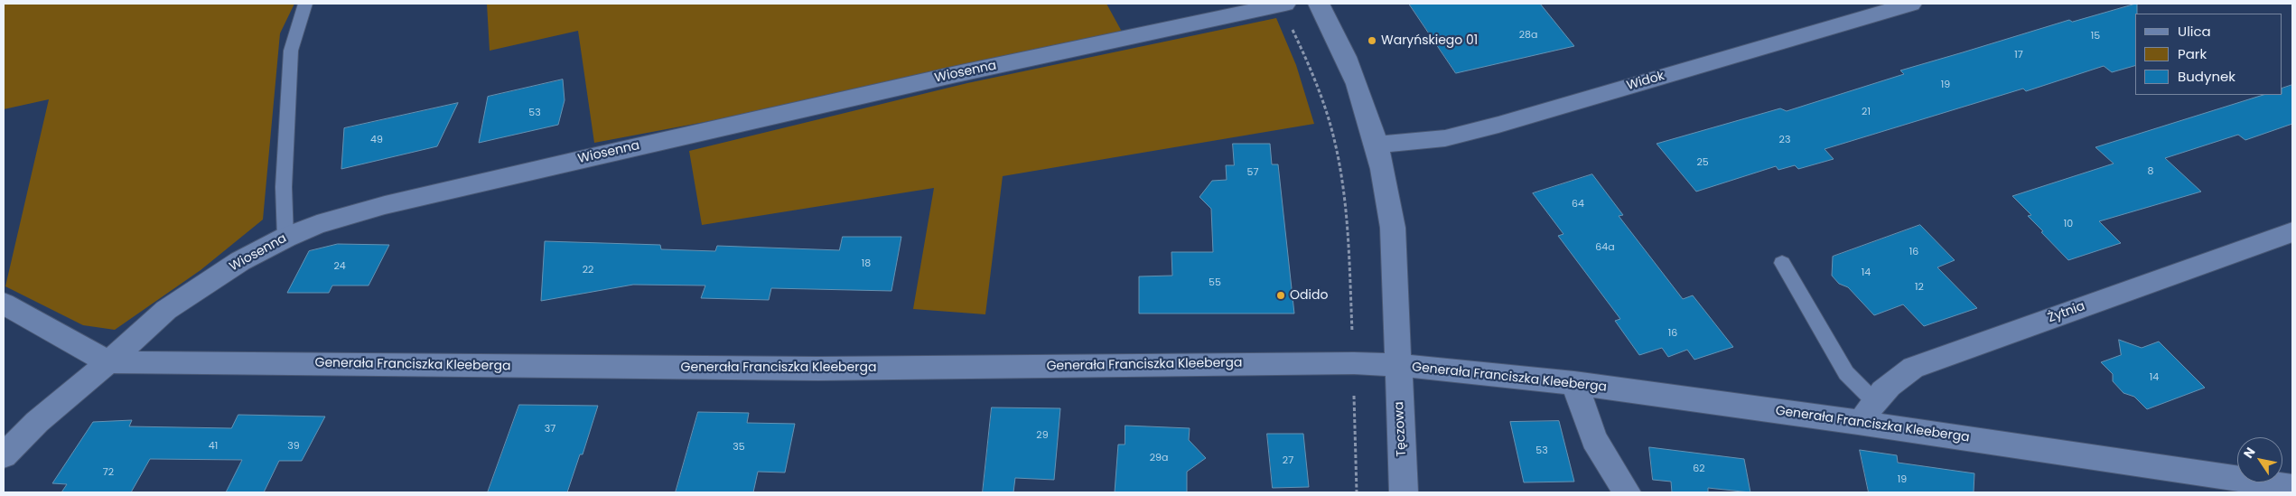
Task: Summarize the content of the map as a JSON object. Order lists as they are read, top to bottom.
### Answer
{
  "streets": {
    "street": [
      "Wiosenna",
      "Widok",
      "Żytnia",
      "Generała Franciszka Kleeberga",
      "Tęczowa"
    ]
  },
  "crossings": [
    ["Wiosenna", "Generała Franciszka Kleeberga"],
    ["Widok", "Tęczowa"],
    ["Żytnia", "Generała Franciszka Kleeberga"],
    ["Generała Franciszka Kleeberga", "Tęczowa"]
  ],
  "places": ["Waryńskiego 01", "Odido"],
  "house_numbers": [
    "28a",
    "15",
    "17",
    "19",
    "21",
    "53",
    "49",
    "23",
    "25",
    "8",
    "57",
    "64",
    "10",
    "64a",
    "16",
    "18",
    "24",
    "22",
    "14",
    "55",
    "12",
    "16",
    "14",
    "37",
    "29",
    "41",
    "39",
    "35",
    "53",
    "29a",
    "27",
    "62",
    "72",
    "19"
  ],
  "legend": ["Ulica", "Park", "Budynek"],
  "north": "top left"
}
